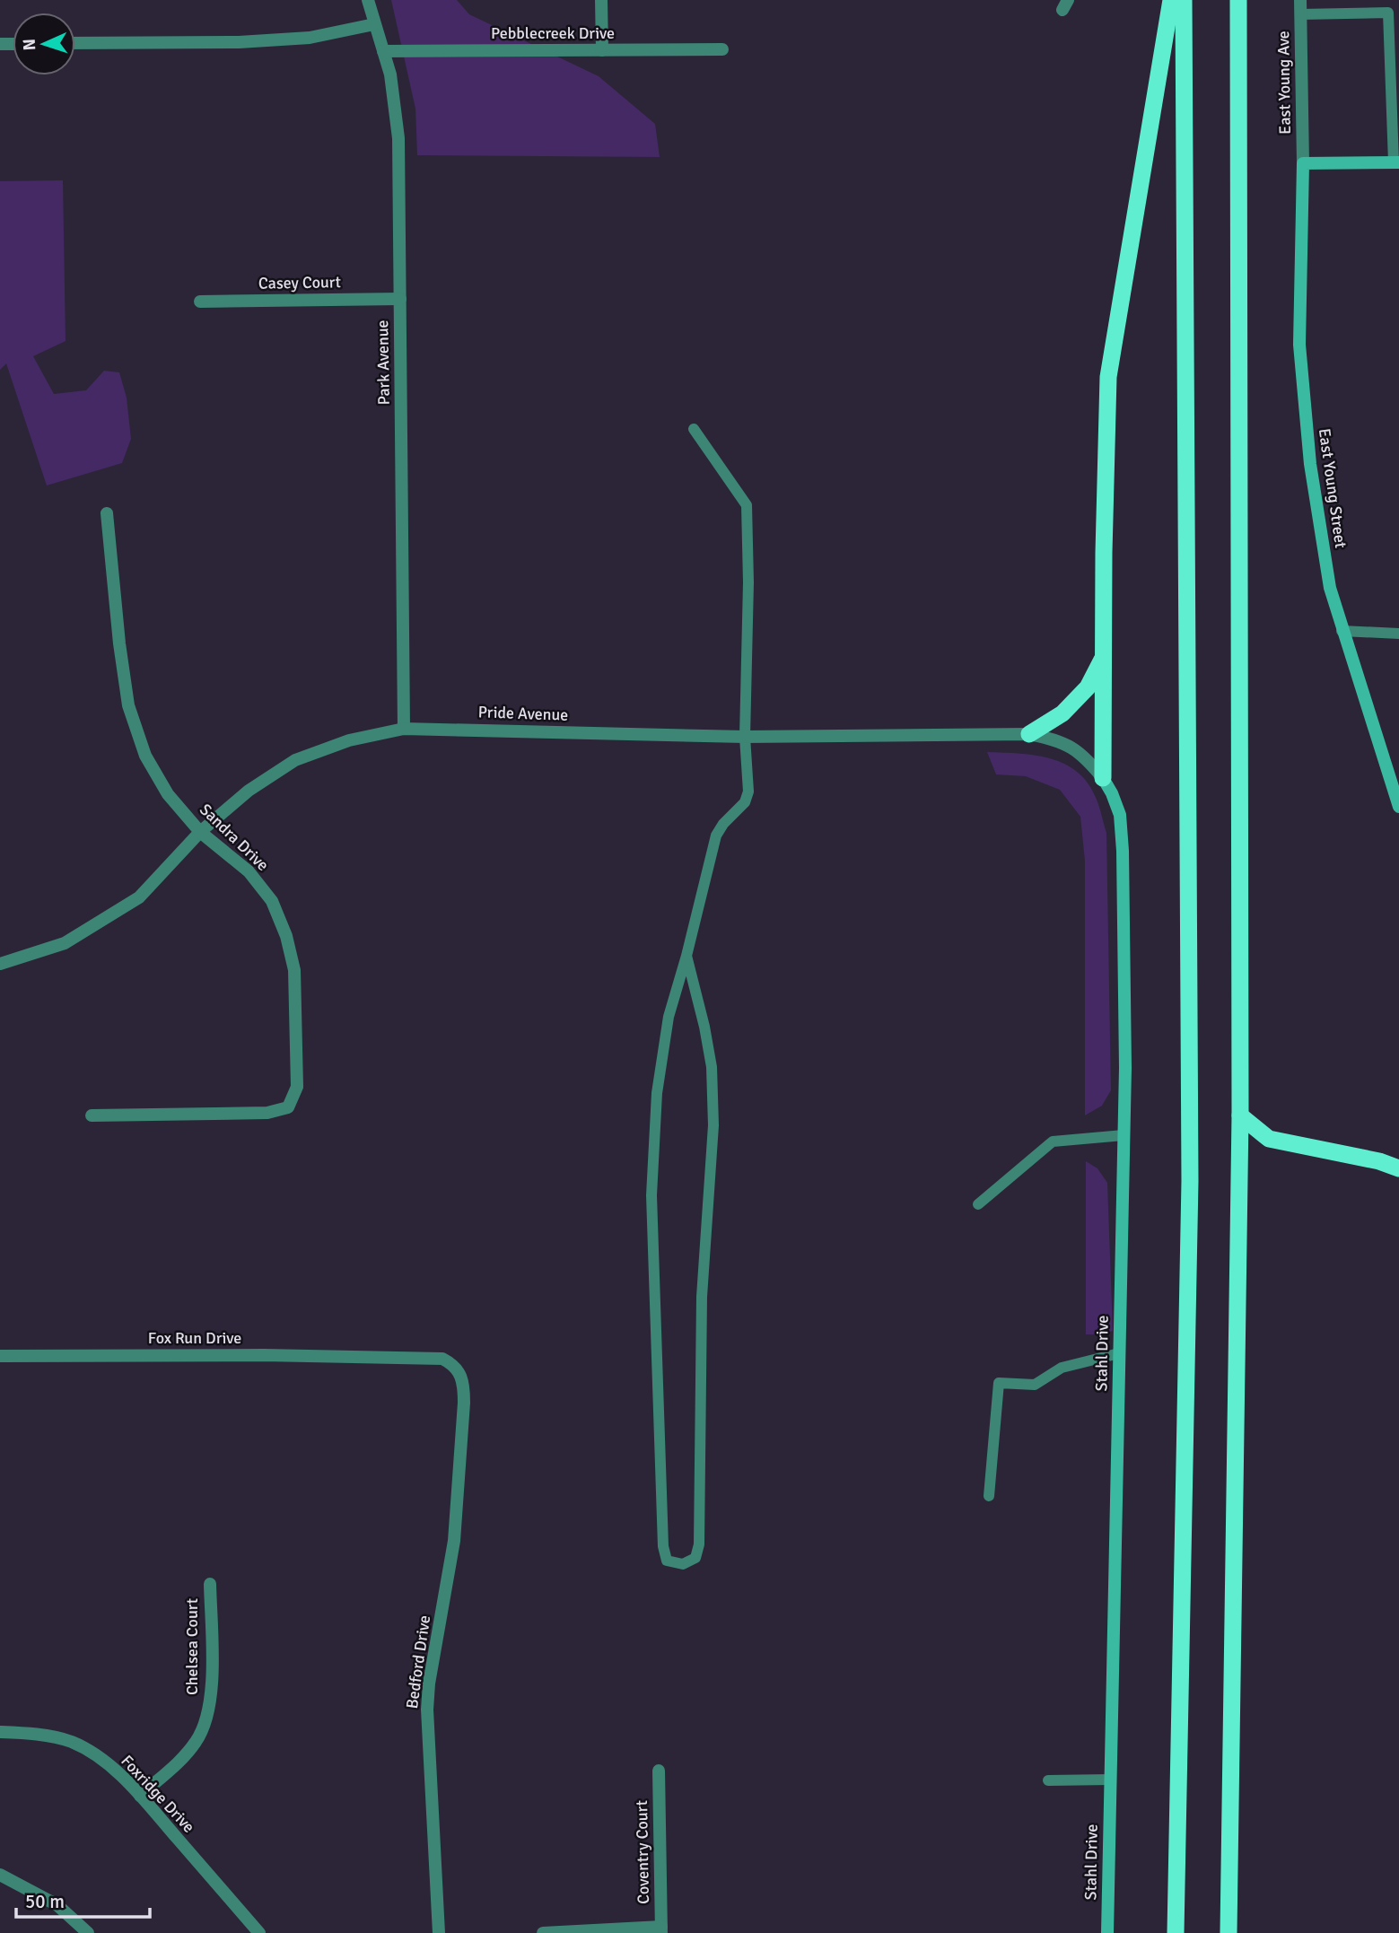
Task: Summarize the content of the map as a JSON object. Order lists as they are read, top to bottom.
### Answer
{
  "streets": {
    "main road": ["East Young Street", "Stahl Drive"],
    "street": [
      "Pebblecreek Drive",
      "East Young Ave",
      "Casey Court",
      "Park Avenue",
      "Pride Avenue",
      "Sandra Drive",
      "Fox Run Drive",
      "Chelsea Court",
      "Bedford Drive",
      "Foxridge Drive",
      "Coventry Court"
    ]
  },
  "crossings": [
    ["Pebblecreek Drive", "Park Avenue"],
    ["East Young Ave", "East Young Street"],
    ["Casey Court", "Park Avenue"],
    ["Park Avenue", "Pride Avenue"],
    ["Pride Avenue", "Sandra Drive"],
    ["Pride Avenue", "Stahl Drive"],
    ["Fox Run Drive", "Bedford Drive"],
    ["Chelsea Court", "Foxridge Drive"]
  ],
  "scale_bar": "50 m",
  "north": "left"
}
